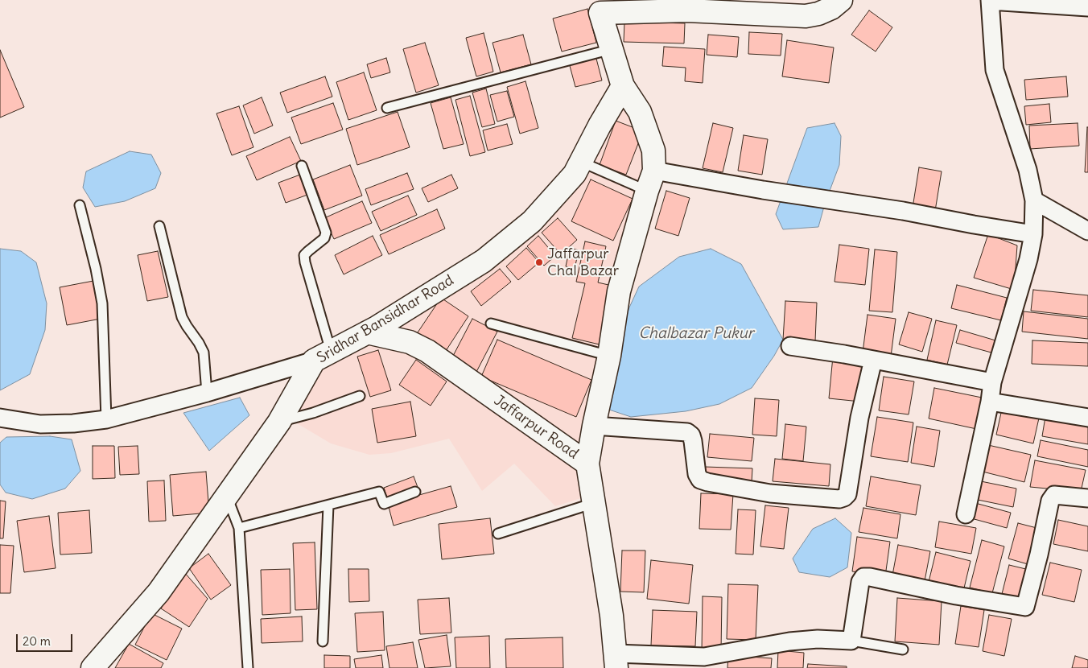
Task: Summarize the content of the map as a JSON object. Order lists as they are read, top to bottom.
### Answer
{
  "streets": {
    "street": ["Sridhar Bansidhar Road", "Jaffarpur Road"]
  },
  "crossings": [
    ["Sridhar Bansidhar Road", "Jaffarpur Road"]
  ],
  "water": ["Chalbazar Pukur"],
  "places": ["Jaffarpur Chal Bazar"],
  "scale_bar": "20 m"
}
